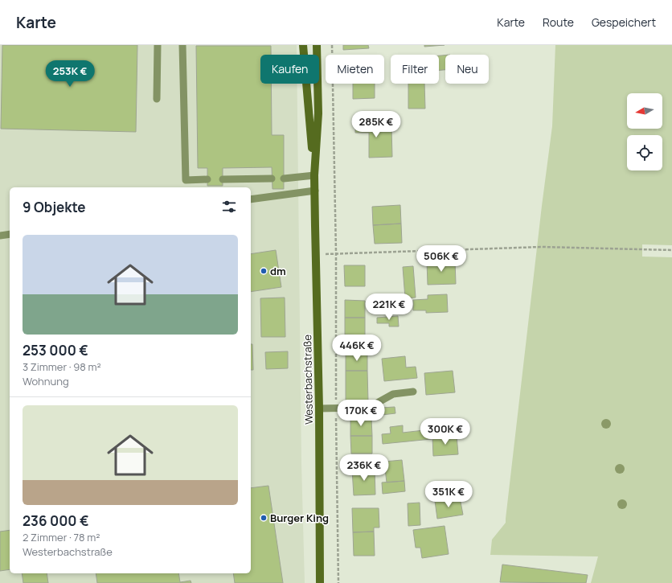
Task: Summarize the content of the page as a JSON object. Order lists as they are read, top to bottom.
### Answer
{
  "streets": {
    "main road": ["Westerbachstraße"]
  },
  "places": ["dm", "Burger King"],
  "north": "left",
  "page": {
    "header": "Karte",
    "nav": ["Karte", "Route", "Gespeichert"],
    "chip": [
      "Kaufen",
      "Mieten",
      "Filter",
      "Neu"
    ],
    "price": [
      "253K €",
      "285K €",
      "506K €",
      "221K €",
      "446K €",
      "170K €",
      "300K €",
      "236K €",
      "351K €"
    ],
    "heading": "9 Objekte",
    "list": [
      {
        "name": "253 000 €",
        "note": "3 Zimmer · 98 m² · Wohnung"
      },
      {
        "name": "236 000 €",
        "note": "2 Zimmer · 78 m² · Westerbachstraße"
      }
    ]
  }
}
